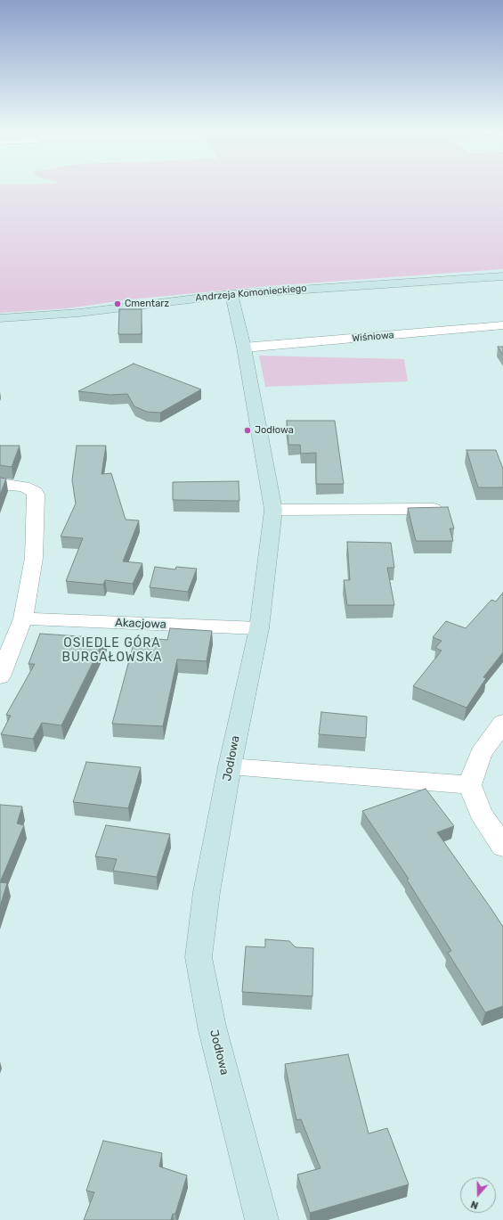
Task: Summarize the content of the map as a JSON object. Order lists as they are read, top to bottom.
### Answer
{
  "streets": {
    "street": [
      "Andrzeja Komonieckiego",
      "Wiśniowa",
      "Akacjowa",
      "Jodłowa"
    ]
  },
  "crossings": [
    ["Andrzeja Komonieckiego", "Jodłowa"],
    ["Wiśniowa", "Jodłowa"],
    ["Akacjowa", "Jodłowa"]
  ],
  "districts": ["OSIEDLE GÓRA BURGAŁOWSKA"],
  "places": ["Cmentarz", "Jodłowa"],
  "north": "bottom"
}
